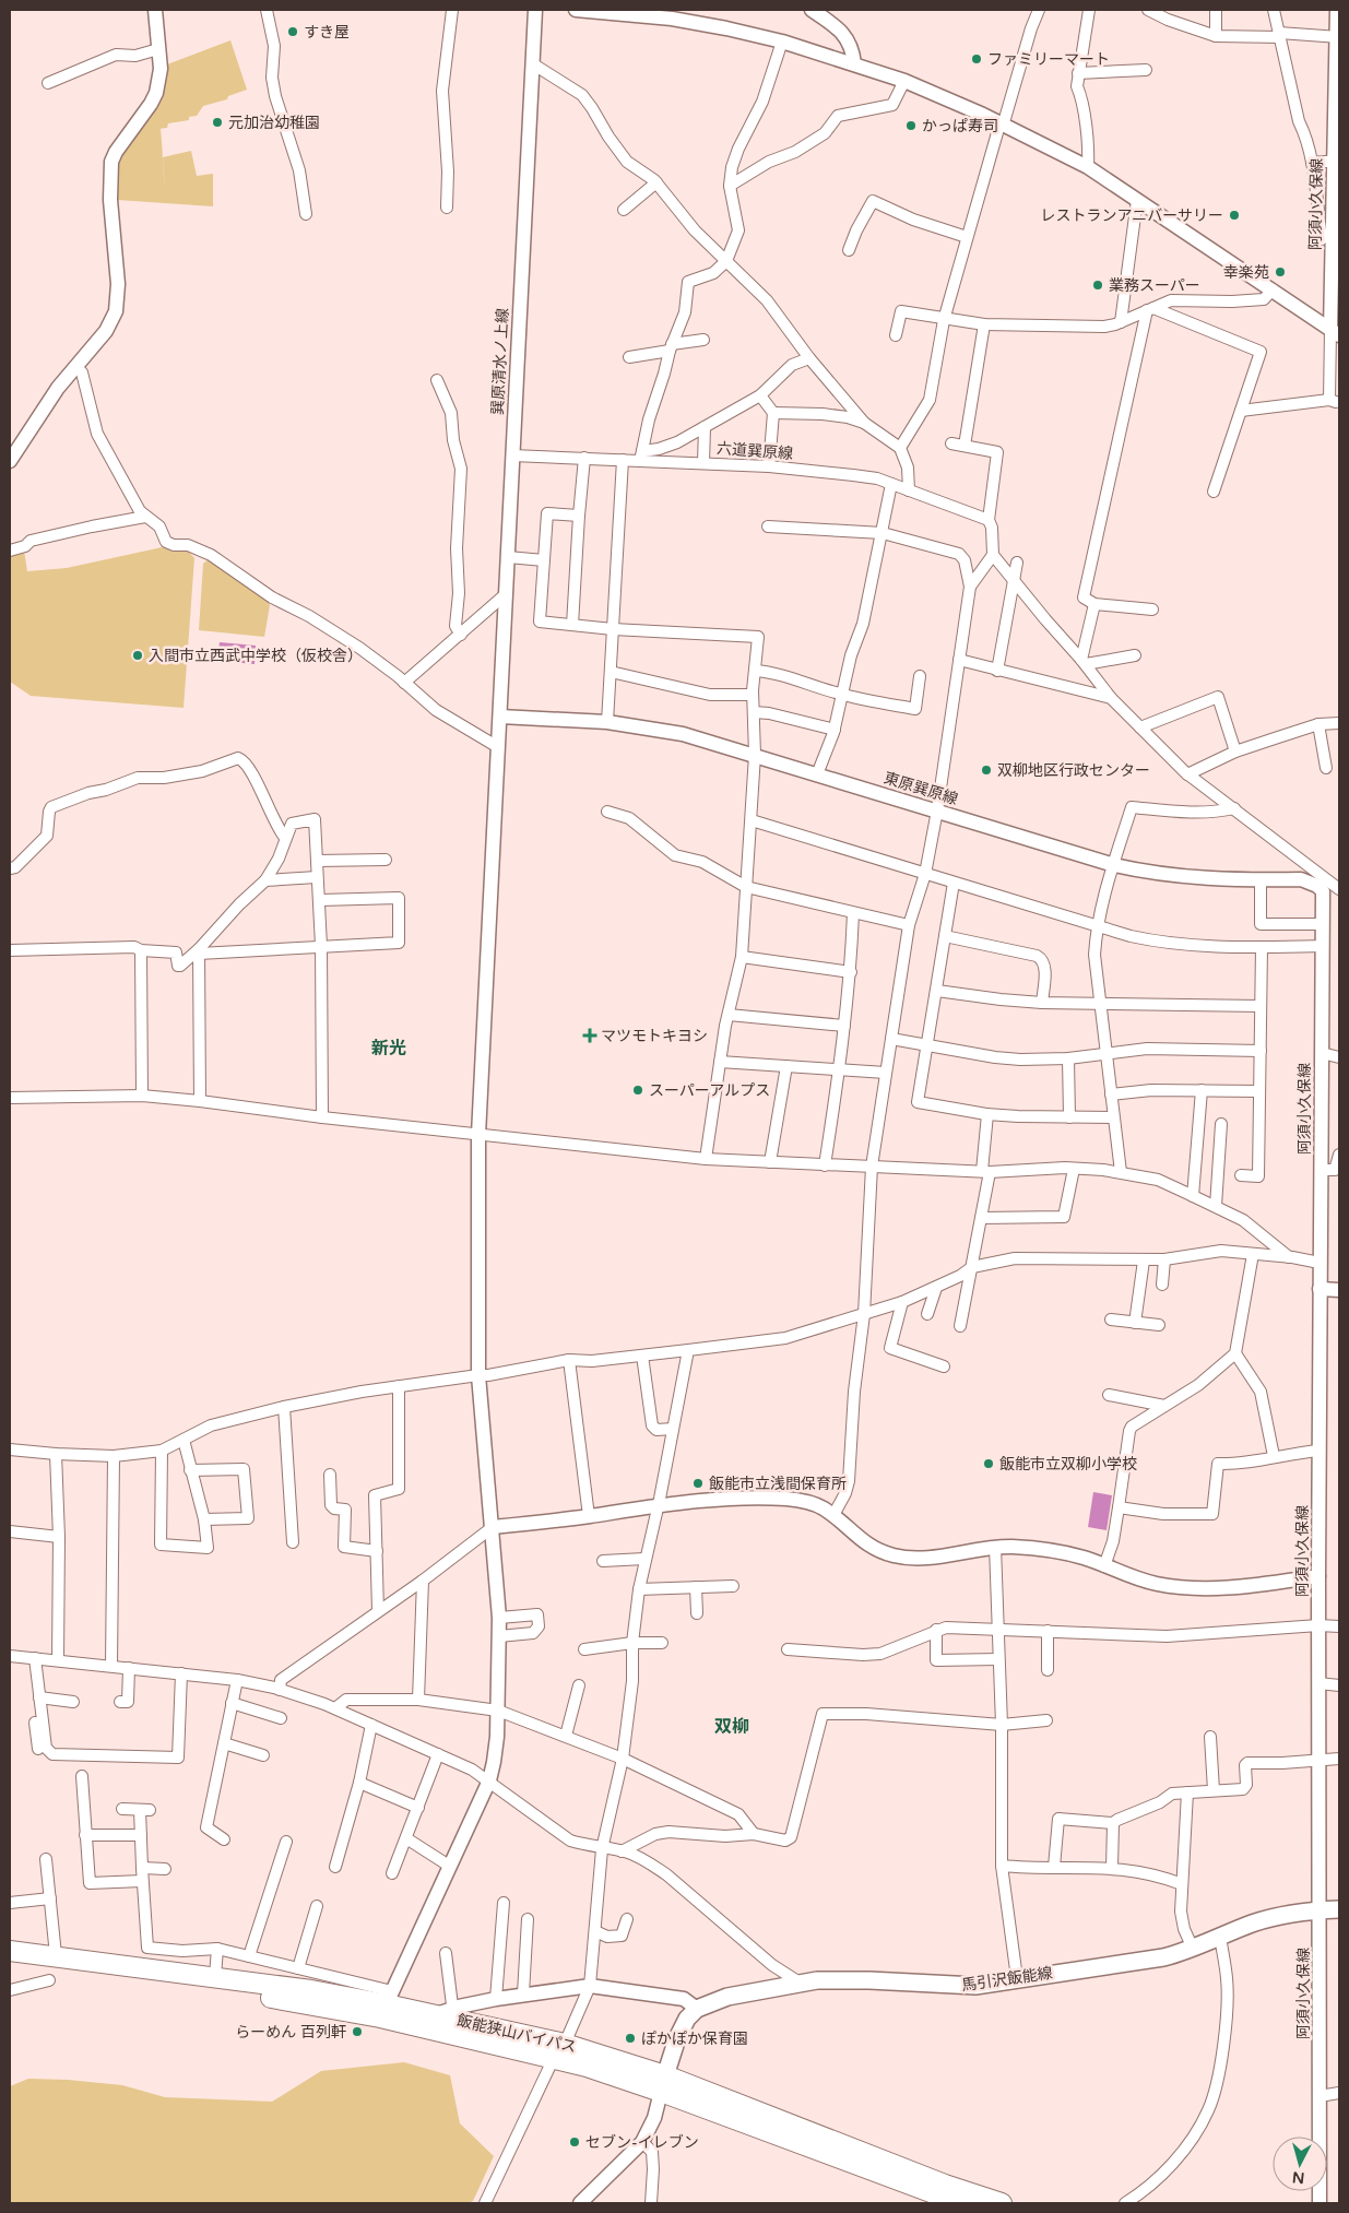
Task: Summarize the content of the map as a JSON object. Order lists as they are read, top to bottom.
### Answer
{
  "streets": {
    "highway": ["飯能狭山バイパス"],
    "main road": ["馬引沢飯能線"],
    "street": [
      "阿須小久保線",
      "巽原清水ノ上線",
      "六道巽原線",
      "東原巽原線"
    ]
  },
  "crossings": [
    ["阿須小久保線", "東原巽原線"],
    ["阿須小久保線", "馬引沢飯能線"],
    ["巽原清水ノ上線", "六道巽原線"],
    ["巽原清水ノ上線", "東原巽原線"],
    ["巽原清水ノ上線", "飯能狭山バイパス"],
    ["馬引沢飯能線", "飯能狭山バイパス"]
  ],
  "districts": ["新光", "双柳"],
  "places": {
    "other": [
      "すき屋",
      "ファミリーマート",
      "元加治幼稚園",
      "かっぱ寿司",
      "レストランアニバーサリー",
      "幸楽苑",
      "業務スーパー",
      "入間市立西武中学校（仮校舎）",
      "双柳地区行政センター",
      "スーパーアルプス",
      "飯能市立双柳小学校",
      "飯能市立浅間保育所",
      "らーめん 百列軒",
      "ぽかぽか保育園",
      "セブン-イレブン"
    ],
    "health": ["マツモトキヨシ"]
  },
  "north": "bottom"
}
